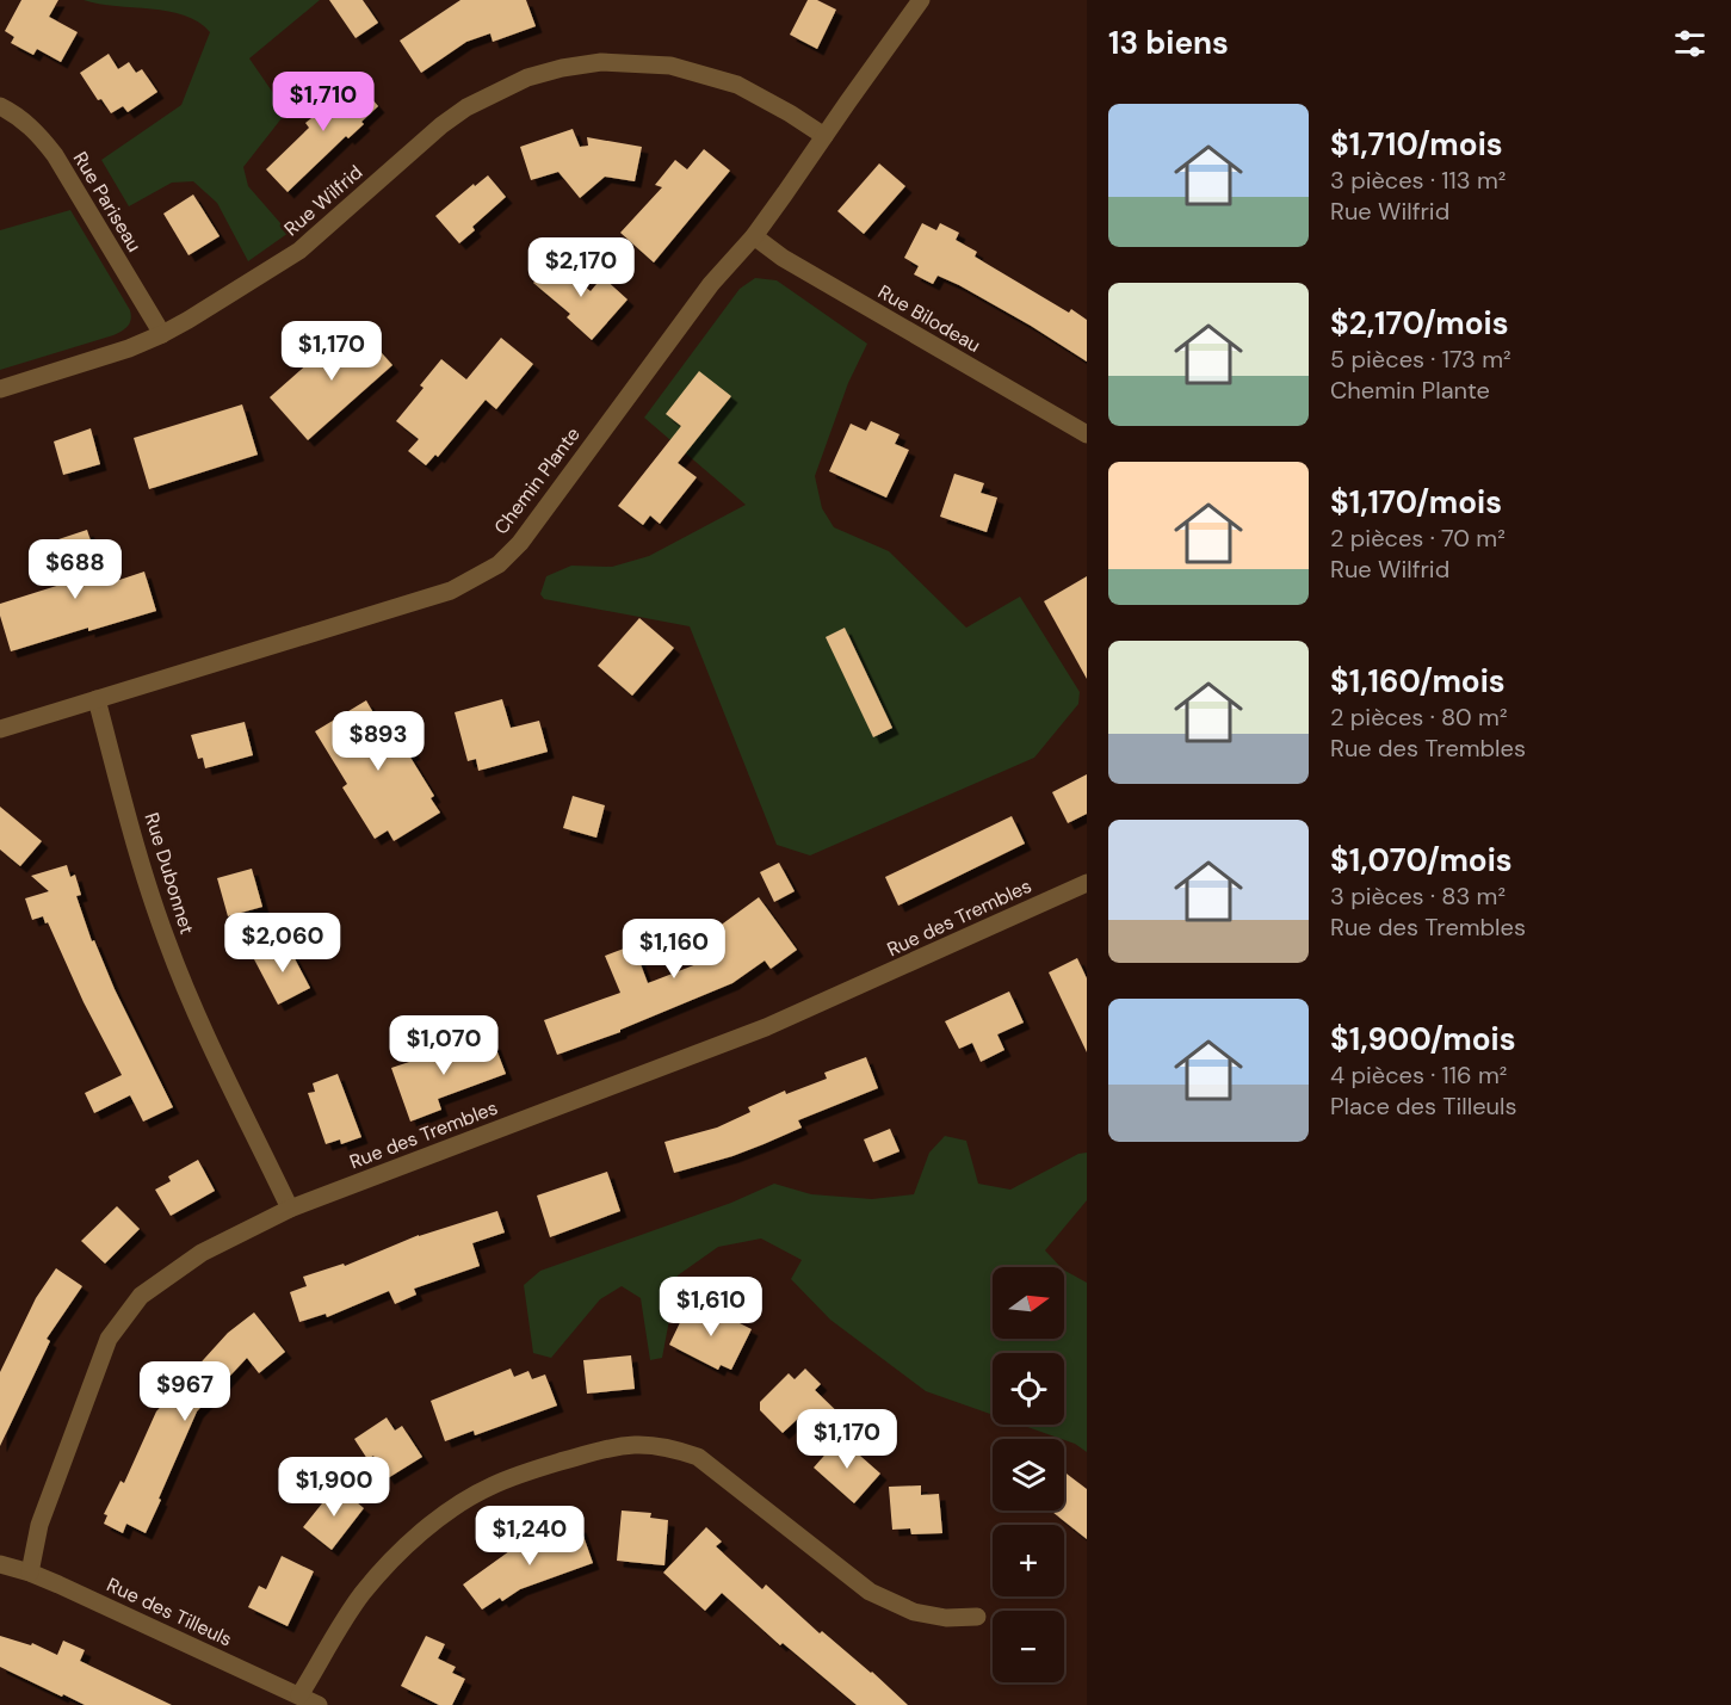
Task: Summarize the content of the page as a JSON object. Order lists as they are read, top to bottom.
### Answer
{
  "streets": {
    "street": [
      "Rue Wilfrid",
      "Rue Pariseau",
      "Rue Bilodeau",
      "Chemin Plante",
      "Rue Dubonnet",
      "Rue des Trembles",
      "Rue des Tilleuls"
    ]
  },
  "crossings": [
    ["Rue Wilfrid", "Rue Pariseau"],
    ["Rue Wilfrid", "Chemin Plante"],
    ["Rue Bilodeau", "Chemin Plante"],
    ["Chemin Plante", "Rue Dubonnet"],
    ["Rue Dubonnet", "Rue des Trembles"],
    ["Rue des Trembles", "Rue des Tilleuls"]
  ],
  "north": "right",
  "page": {
    "heading": "13 biens",
    "price": [
      "$1,710",
      "$2,170",
      "$1,170",
      "$688",
      "$893",
      "$2,060",
      "$1,160",
      "$1,070",
      "$1,610",
      "$967",
      "$1,170",
      "$1,900",
      "$1,240"
    ],
    "list": [
      {
        "name": "$1,710/mois",
        "note": "3 pièces · 113 m² · Rue Wilfrid"
      },
      {
        "name": "$2,170/mois",
        "note": "5 pièces · 173 m² · Chemin Plante"
      },
      {
        "name": "$1,170/mois",
        "note": "2 pièces · 70 m² · Rue Wilfrid"
      },
      {
        "name": "$1,160/mois",
        "note": "2 pièces · 80 m² · Rue des Trembles"
      },
      {
        "name": "$1,070/mois",
        "note": "3 pièces · 83 m² · Rue des Trembles"
      },
      {
        "name": "$1,900/mois",
        "note": "4 pièces · 116 m² · Place des Tilleuls"
      }
    ],
    "map_buttons": ["+", "−"]
  }
}
